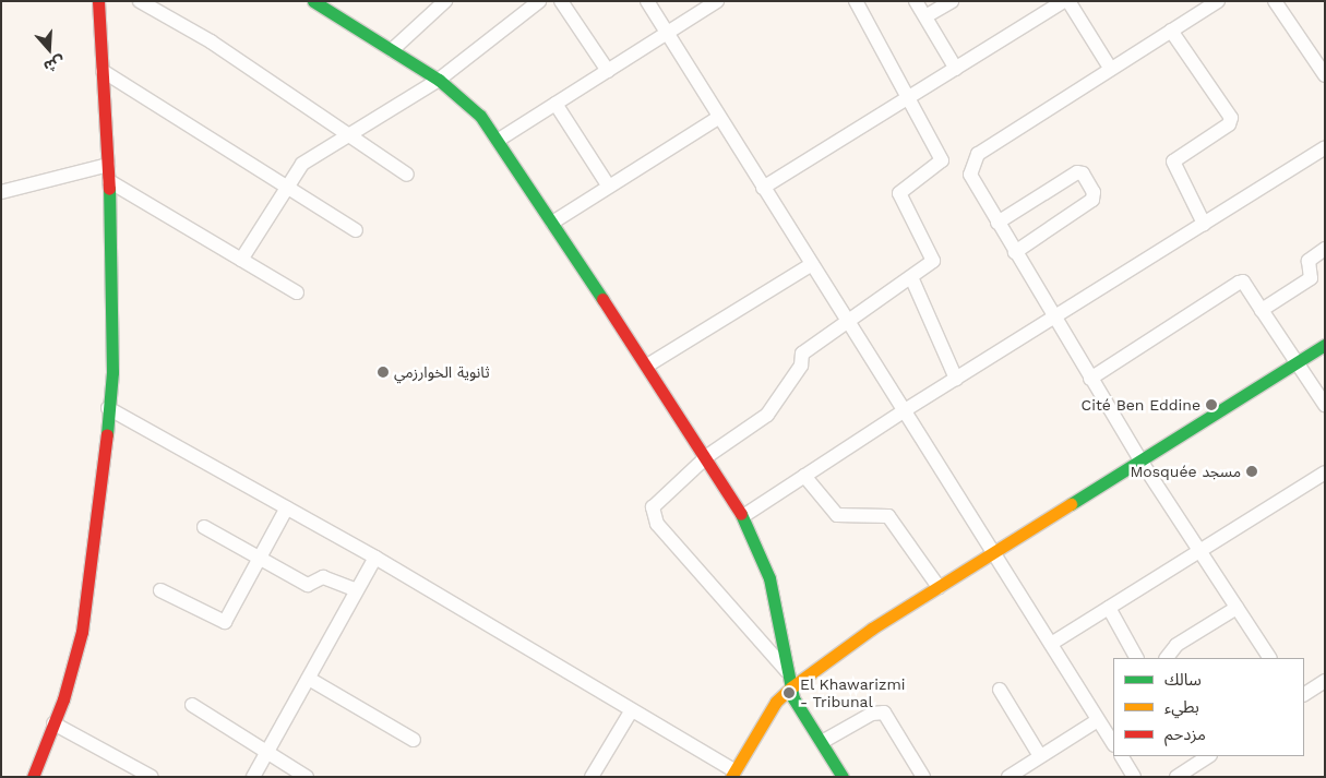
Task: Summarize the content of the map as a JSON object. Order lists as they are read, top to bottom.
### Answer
{
  "places": [
    "ثانوية الخوارزمي",
    "Cité Ben Eddine",
    "Mosquée مسجد",
    "El Khawarizmi - Tribunal"
  ],
  "legend": ["سالك", "بطيء", "مزدحم"],
  "north": "bottom"
}
